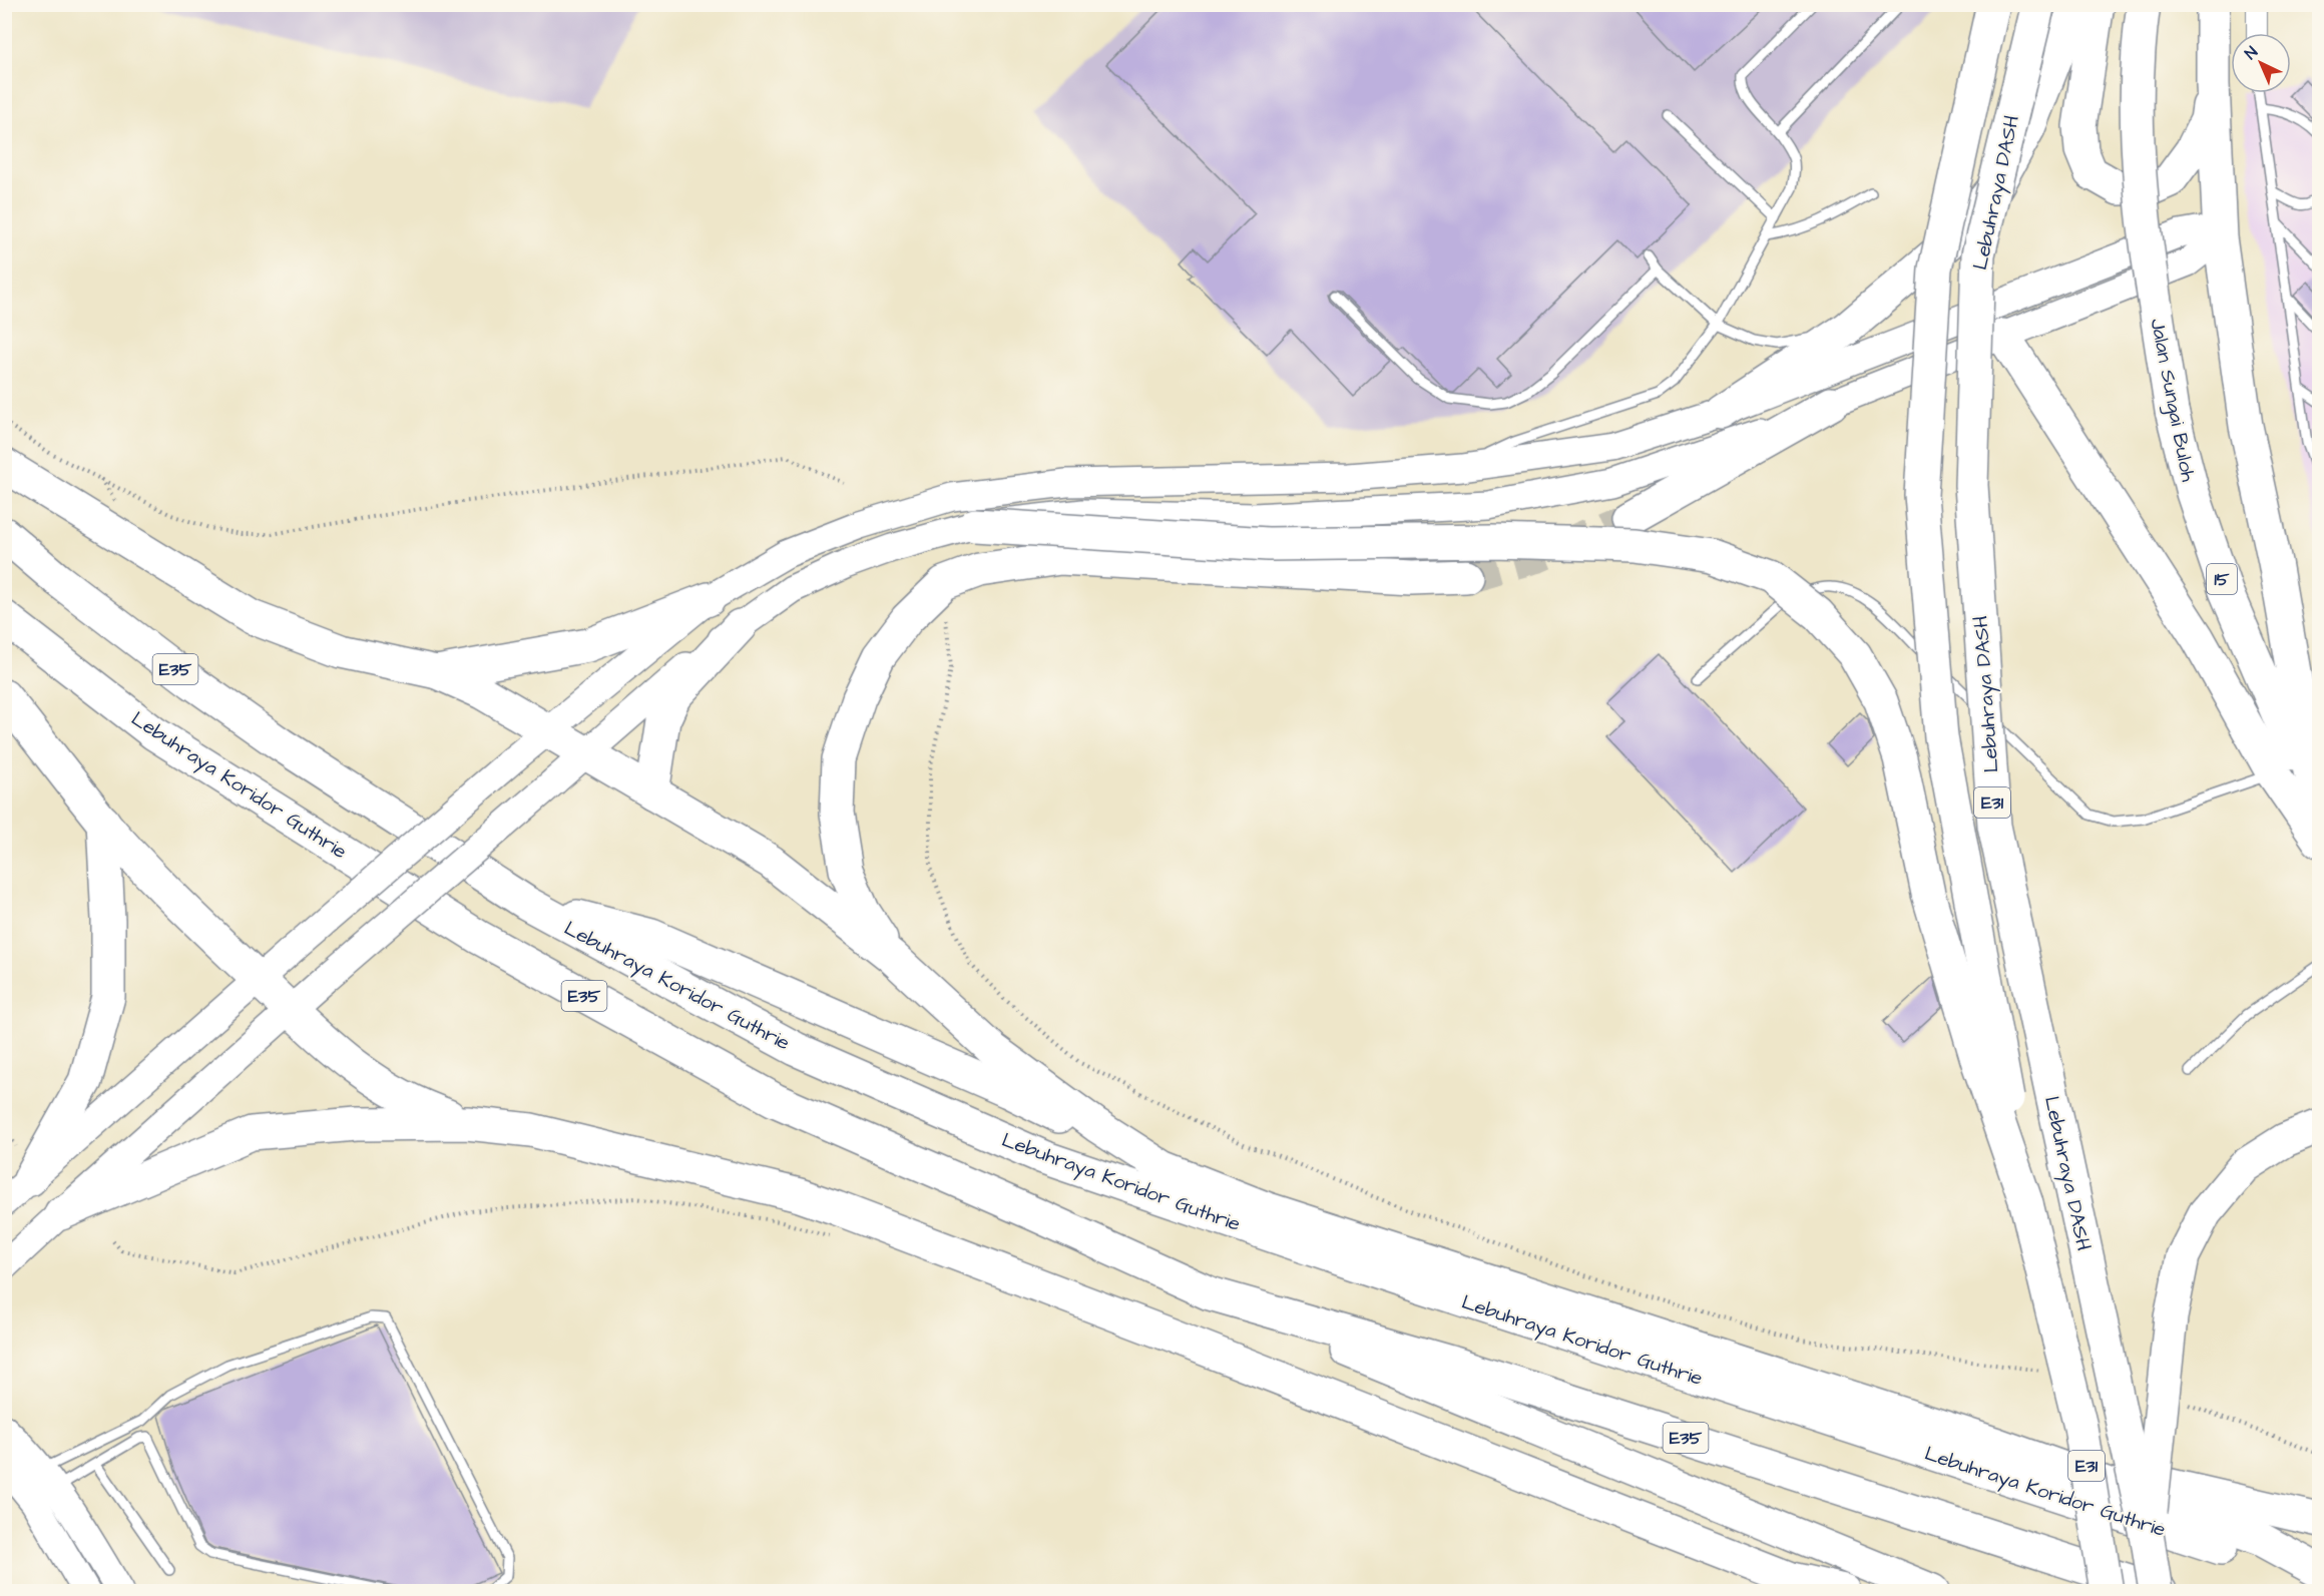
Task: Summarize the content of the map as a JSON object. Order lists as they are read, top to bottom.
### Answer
{
  "streets": {
    "highway": [
      "Lebuhraya DASH",
      "Jalan Sungai Buloh",
      "15",
      "E35",
      "Lebuhraya Koridor Guthrie",
      "E31"
    ]
  },
  "crossings": [
    ["Lebuhraya DASH", "Lebuhraya Koridor Guthrie"]
  ],
  "north": "top left"
}
